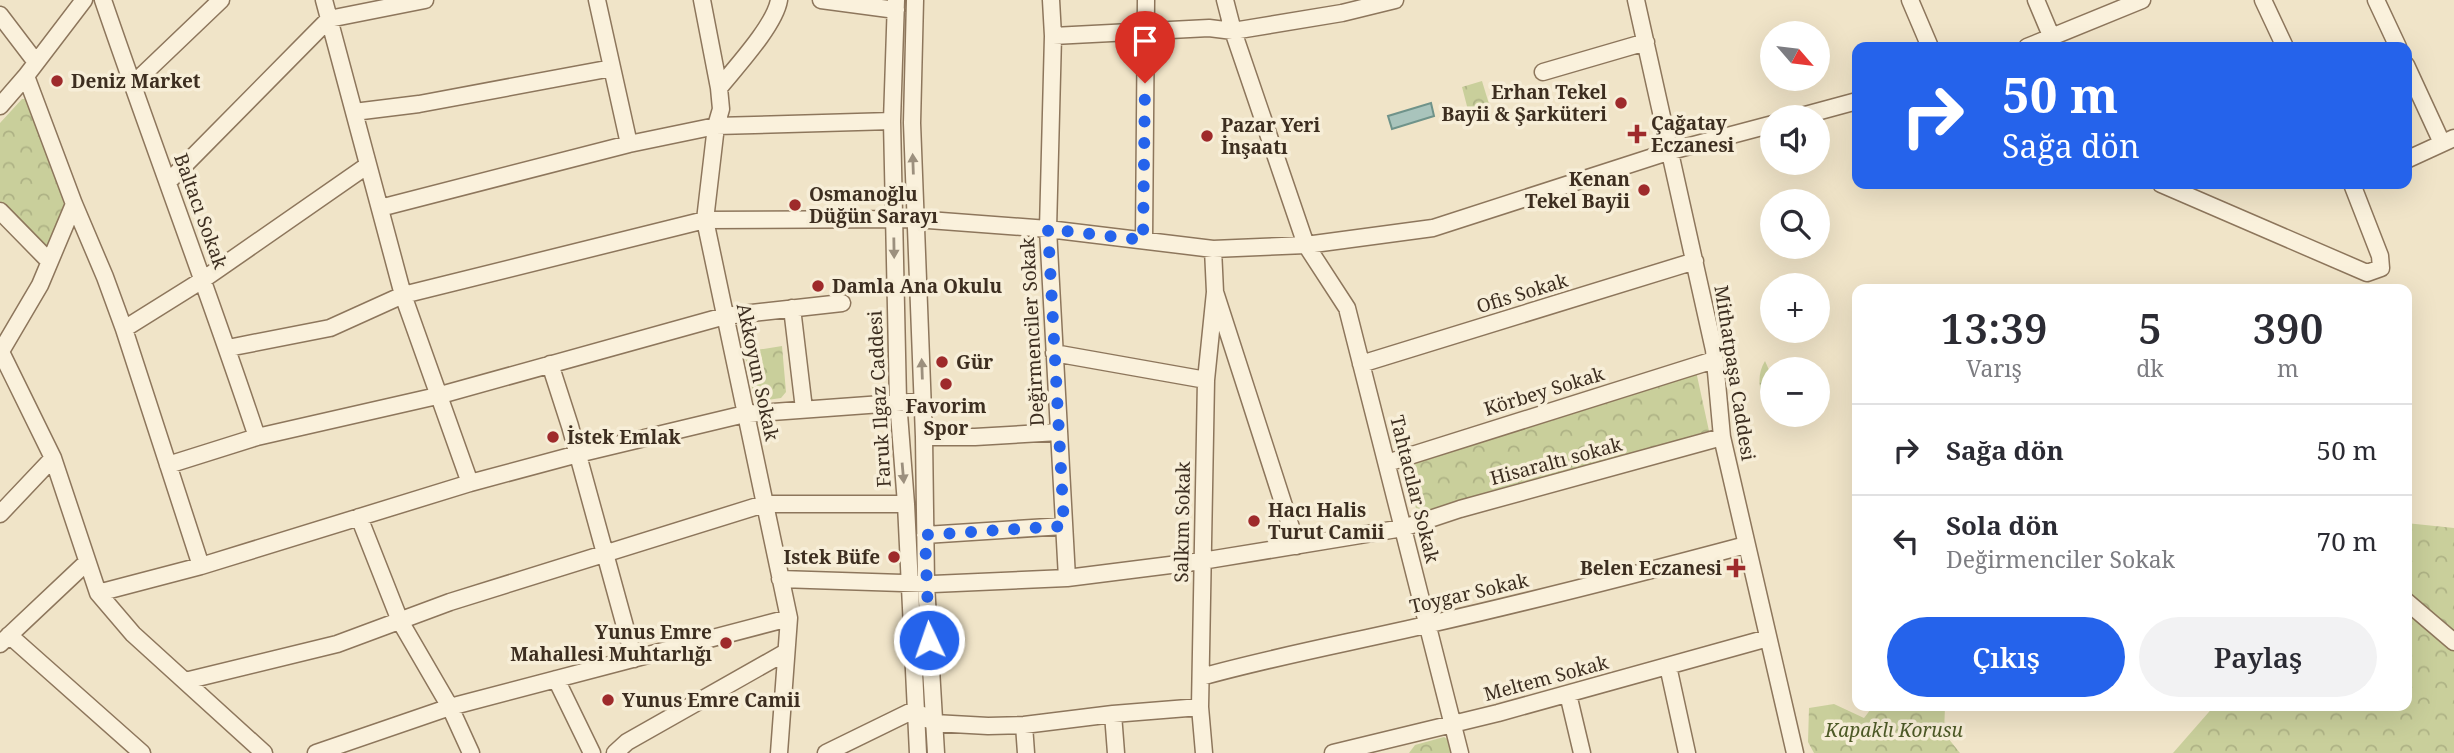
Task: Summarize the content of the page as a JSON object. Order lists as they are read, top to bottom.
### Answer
{
  "streets": {
    "street": [
      "Baltacı Sokak",
      "Ofis Sokak",
      "Değirmenciler Sokak",
      "Akkoyun Sokak",
      "Mithatpaşa Caddesi",
      "Körbey Sokak",
      "Faruk Ilgaz Caddesi",
      "Hisaraltı sokak",
      "Tahtacılar Sokak",
      "Salkım Sokak",
      "Toygar Sokak",
      "Meltem Sokak"
    ]
  },
  "crossings": [
    ["Ofis Sokak", "Mithatpaşa Caddesi"],
    ["Ofis Sokak", "Tahtacılar Sokak"],
    ["Değirmenciler Sokak", "Hisaraltı sokak"],
    ["Akkoyun Sokak", "Hisaraltı sokak"],
    ["Mithatpaşa Caddesi", "Körbey Sokak"],
    ["Mithatpaşa Caddesi", "Hisaraltı sokak"],
    ["Mithatpaşa Caddesi", "Toygar Sokak"],
    ["Mithatpaşa Caddesi", "Meltem Sokak"],
    ["Körbey Sokak", "Tahtacılar Sokak"],
    ["Faruk Ilgaz Caddesi", "Hisaraltı sokak"],
    ["Hisaraltı sokak", "Tahtacılar Sokak"],
    ["Hisaraltı sokak", "Salkım Sokak"],
    ["Tahtacılar Sokak", "Toygar Sokak"],
    ["Tahtacılar Sokak", "Meltem Sokak"],
    ["Salkım Sokak", "Toygar Sokak"]
  ],
  "parks": ["Kapaklı Korusu"],
  "places": {
    "other": [
      "Deniz Market",
      "Erhan Tekel Bayii & Şarküteri",
      "Pazar Yeri İnşaatı",
      "Kenan Tekel Bayii",
      "Osmanoğlu Düğün Sarayı",
      "Damla Ana Okulu",
      "Gür",
      "Favorim Spor",
      "İstek Emlak",
      "Hacı Halis Turut Camii",
      "Istek Büfe",
      "Yunus Emre Mahallesi Muhtarlığı",
      "Yunus Emre Camii"
    ],
    "health": ["Çağatay Eczanesi", "Belen Eczanesi"]
  },
  "north": "bottom right",
  "page": {
    "map_buttons": ["+", "−"],
    "turn": ["50 m", "Sağa dön"],
    "eta": [
      "13:39",
      "Varış",
      "5",
      "dk",
      "390",
      "m"
    ],
    "list": [
      {
        "name": "Sağa dön",
        "value": "50 m"
      },
      {
        "name": "Sola dön",
        "note": "Değirmenciler Sokak",
        "value": "70 m"
      }
    ],
    "buttons": ["Çıkış", "Paylaş"]
  }
}
